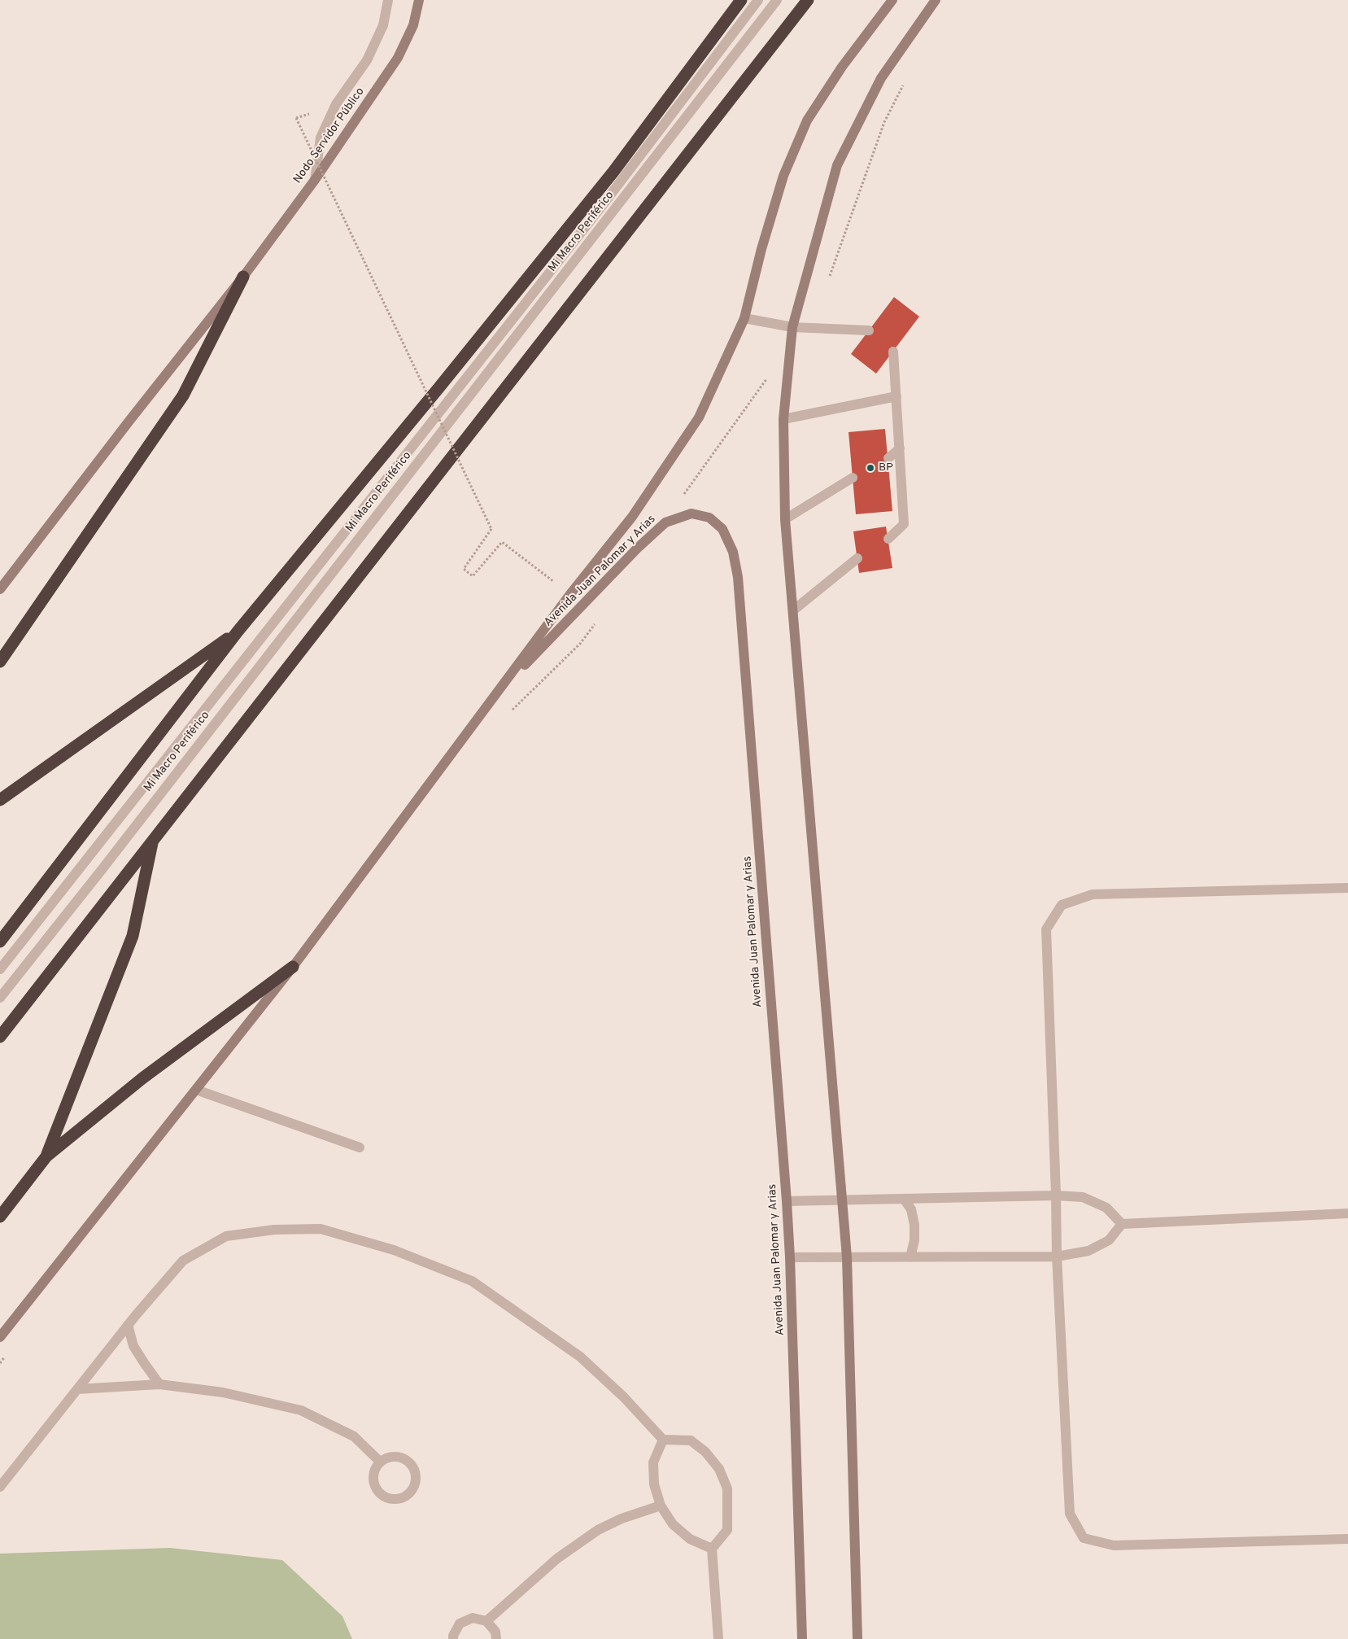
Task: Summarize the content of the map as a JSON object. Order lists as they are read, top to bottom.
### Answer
{
  "streets": {
    "main road": ["Nodo Servidor Público", "Avenida Juan Palomar y Arias"],
    "street": ["Mi Macro Periférico"]
  },
  "places": ["BP"]
}
